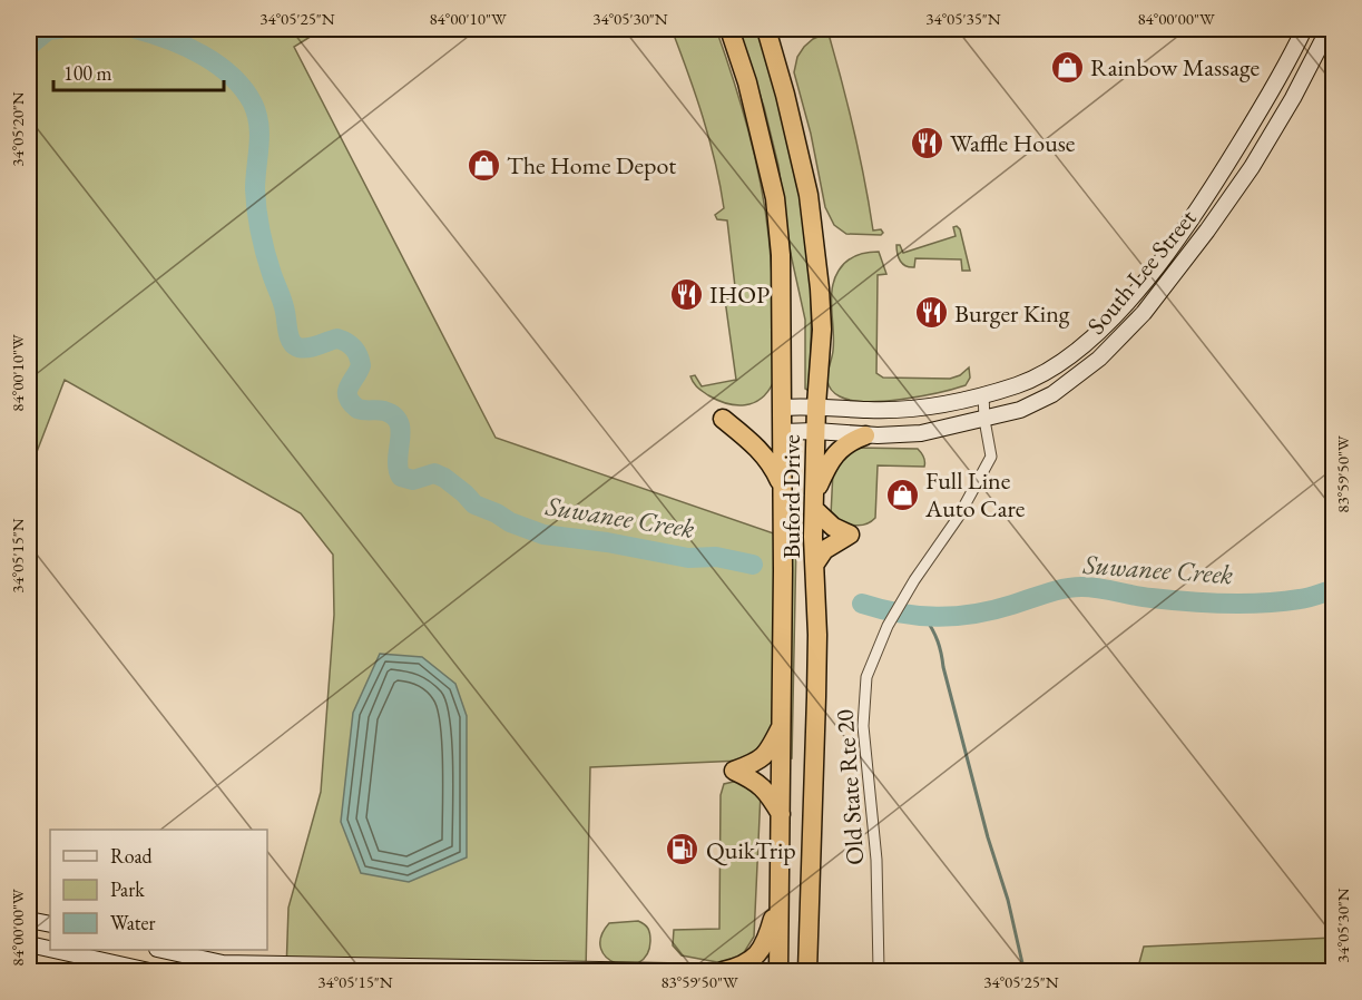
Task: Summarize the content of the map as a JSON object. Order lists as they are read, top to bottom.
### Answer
{
  "streets": {
    "highway": ["Buford Drive"],
    "main road": ["South Lee Street"],
    "street": ["Old State Rte 20"]
  },
  "crossings": [
    ["South Lee Street", "Buford Drive"],
    ["South Lee Street", "Old State Rte 20"]
  ],
  "water": ["Suwanee Creek"],
  "places": {
    "shop": ["Rainbow Massage", "The Home Depot", "Full Line Auto Care"],
    "restaurant": ["Waffle House", "IHOP", "Burger King"],
    "fuel station": ["QuikTrip"]
  },
  "legend": ["Road", "Park", "Water"],
  "scale_bar": "100 m",
  "coordinates": [
    "34°05'25\"N",
    "84°00'10\"W",
    "34°05'30\"N",
    "34°05'35\"N",
    "84°00'00\"W",
    "34°05'20\"N",
    "83°59'50\"W",
    "34°05'15\"N"
  ]
}
